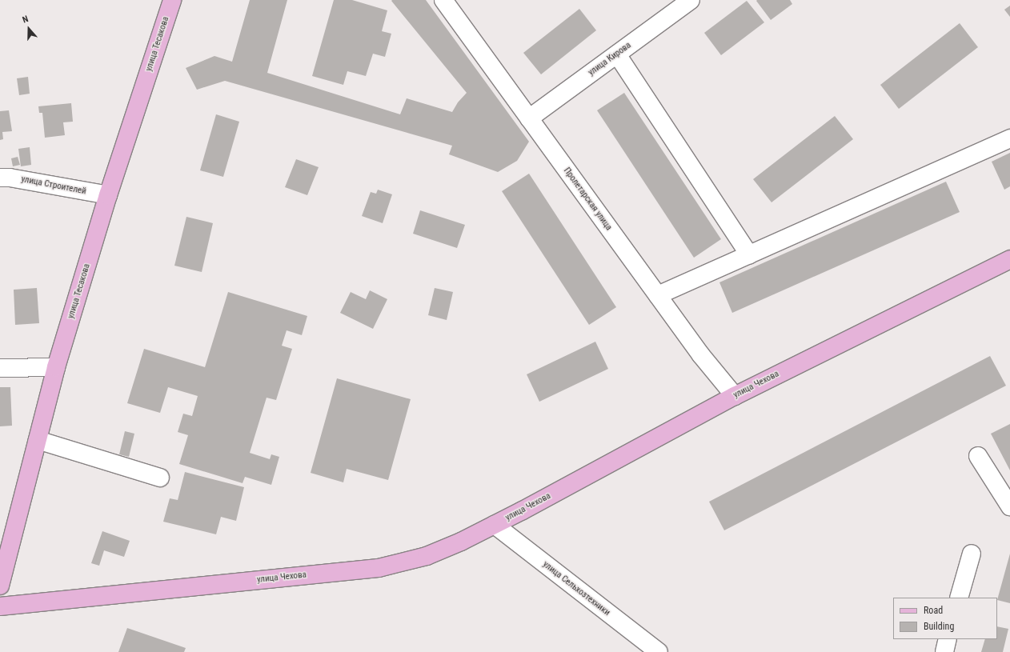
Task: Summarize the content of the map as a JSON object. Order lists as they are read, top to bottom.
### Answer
{
  "streets": {
    "main road": ["улица Тесакова", "улица Чехова"],
    "street": [
      "улица Кирова",
      "улица Строителей",
      "Пролетарская улица",
      "улица Сельхозтехники"
    ]
  },
  "crossings": [
    ["улица Тесакова", "улица Строителей"],
    ["улица Кирова", "Пролетарская улица"],
    ["Пролетарская улица", "улица Чехова"],
    ["улица Чехова", "улица Сельхозтехники"]
  ],
  "legend": ["Road", "Building"],
  "north": "top"
}
